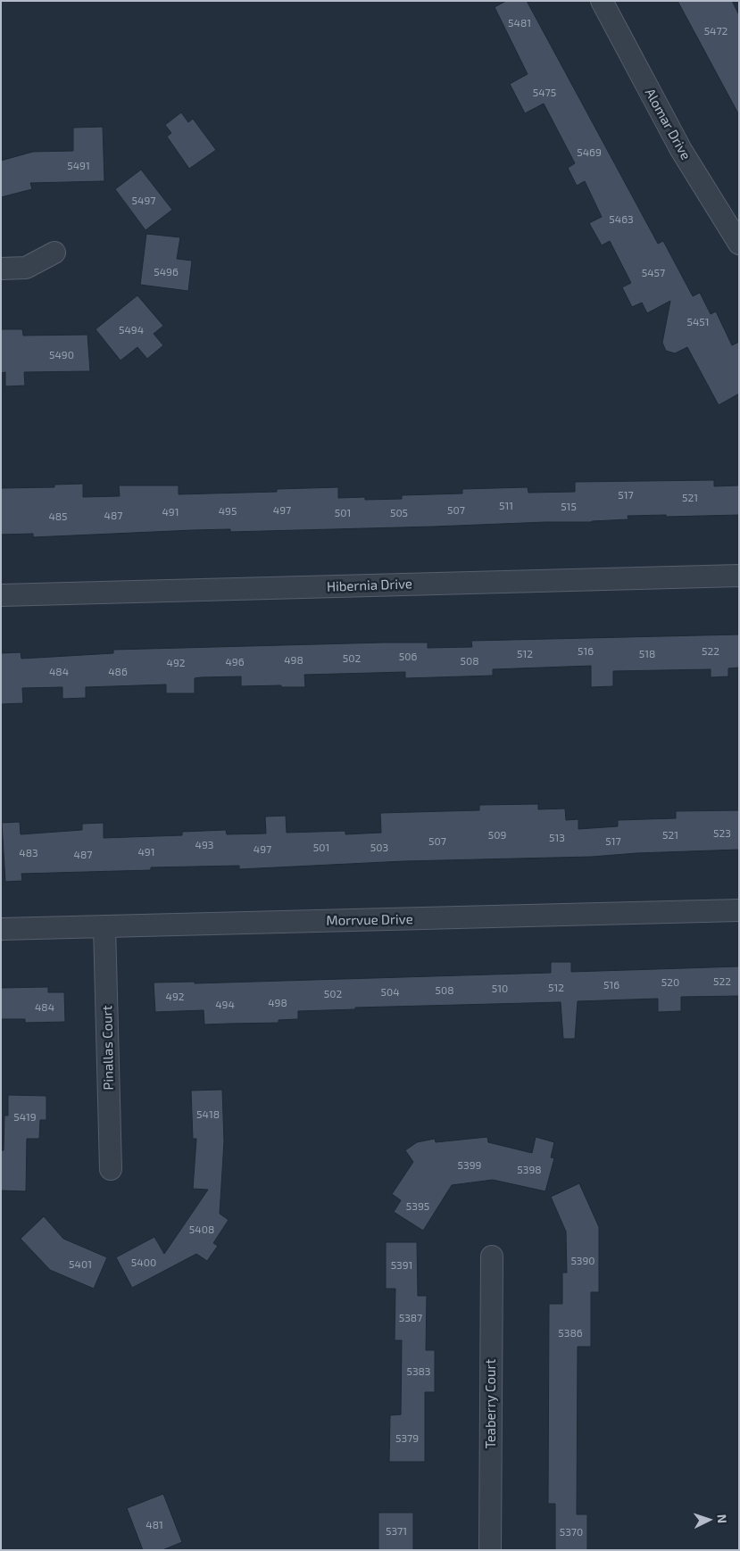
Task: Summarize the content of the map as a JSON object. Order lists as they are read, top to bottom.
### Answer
{
  "streets": {
    "street": [
      "Alomar Drive",
      "Hibernia Drive",
      "Morrvue Drive",
      "Pinallas Court",
      "Teaberry Court"
    ]
  },
  "crossings": [
    ["Morrvue Drive", "Pinallas Court"]
  ],
  "house_numbers": [
    "5481",
    "5472",
    "5475",
    "5469",
    "5491",
    "5497",
    "5463",
    "5496",
    "5457",
    "5451",
    "5494",
    "5490",
    "517",
    "521",
    "511",
    "515",
    "497",
    "507",
    "495",
    "491",
    "501",
    "505",
    "487",
    "485",
    "516",
    "522",
    "512",
    "518",
    "506",
    "502",
    "498",
    "508",
    "496",
    "492",
    "484",
    "486",
    "523",
    "509",
    "521",
    "513",
    "507",
    "517",
    "493",
    "501",
    "503",
    "497",
    "491",
    "483",
    "487",
    "522",
    "520",
    "516",
    "512",
    "510",
    "508",
    "504",
    "502",
    "492",
    "498",
    "494",
    "484",
    "5418",
    "5419",
    "5399",
    "5398",
    "5395",
    "5408",
    "5390",
    "5400",
    "5401",
    "5391",
    "5387",
    "5386",
    "5383",
    "5379",
    "481",
    "5371",
    "5370"
  ],
  "north": "right"
}
